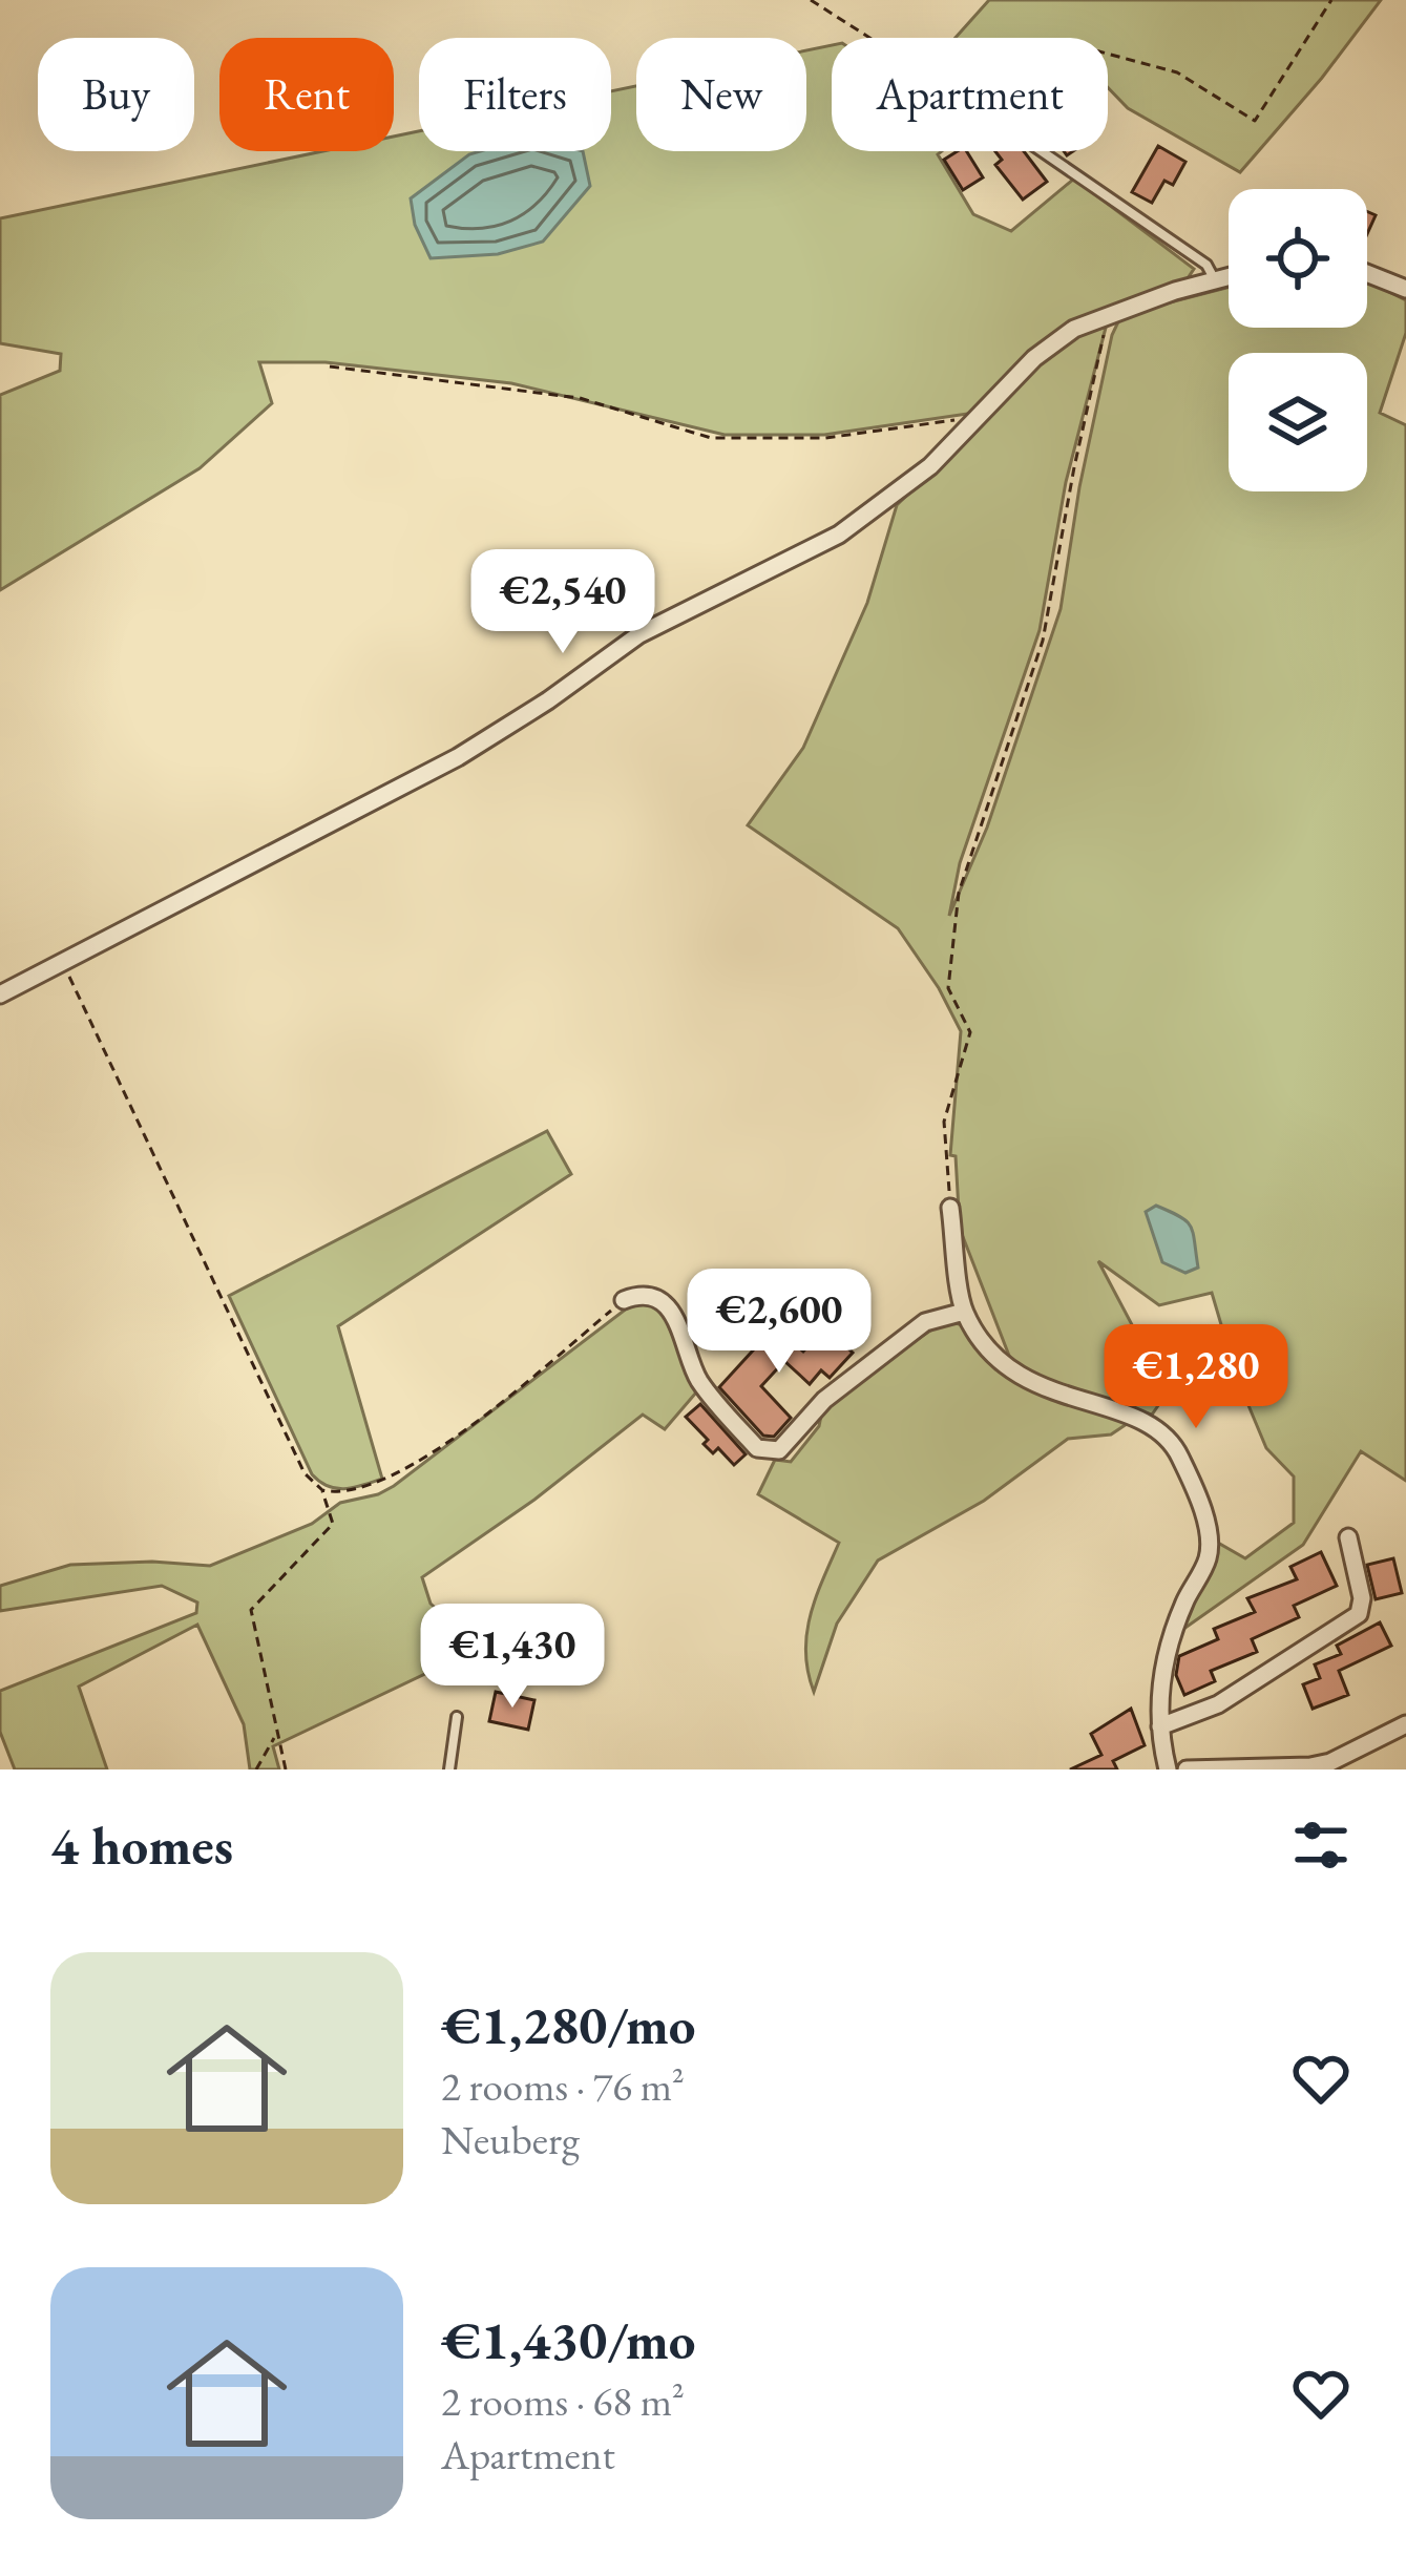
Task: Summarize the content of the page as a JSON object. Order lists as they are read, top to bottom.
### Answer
{
  "page": {
    "chip": [
      "Buy",
      "Rent",
      "Filters",
      "New",
      "Apartment"
    ],
    "price": [
      "€2,540",
      "€2,600",
      "€1,280",
      "€1,430"
    ],
    "heading": "4 homes",
    "list": [
      {
        "name": "€1,280/mo",
        "note": "2 rooms · 76 m² · Neuberg"
      },
      {
        "name": "€1,430/mo",
        "note": "2 rooms · 68 m² · Apartment"
      }
    ]
  }
}
